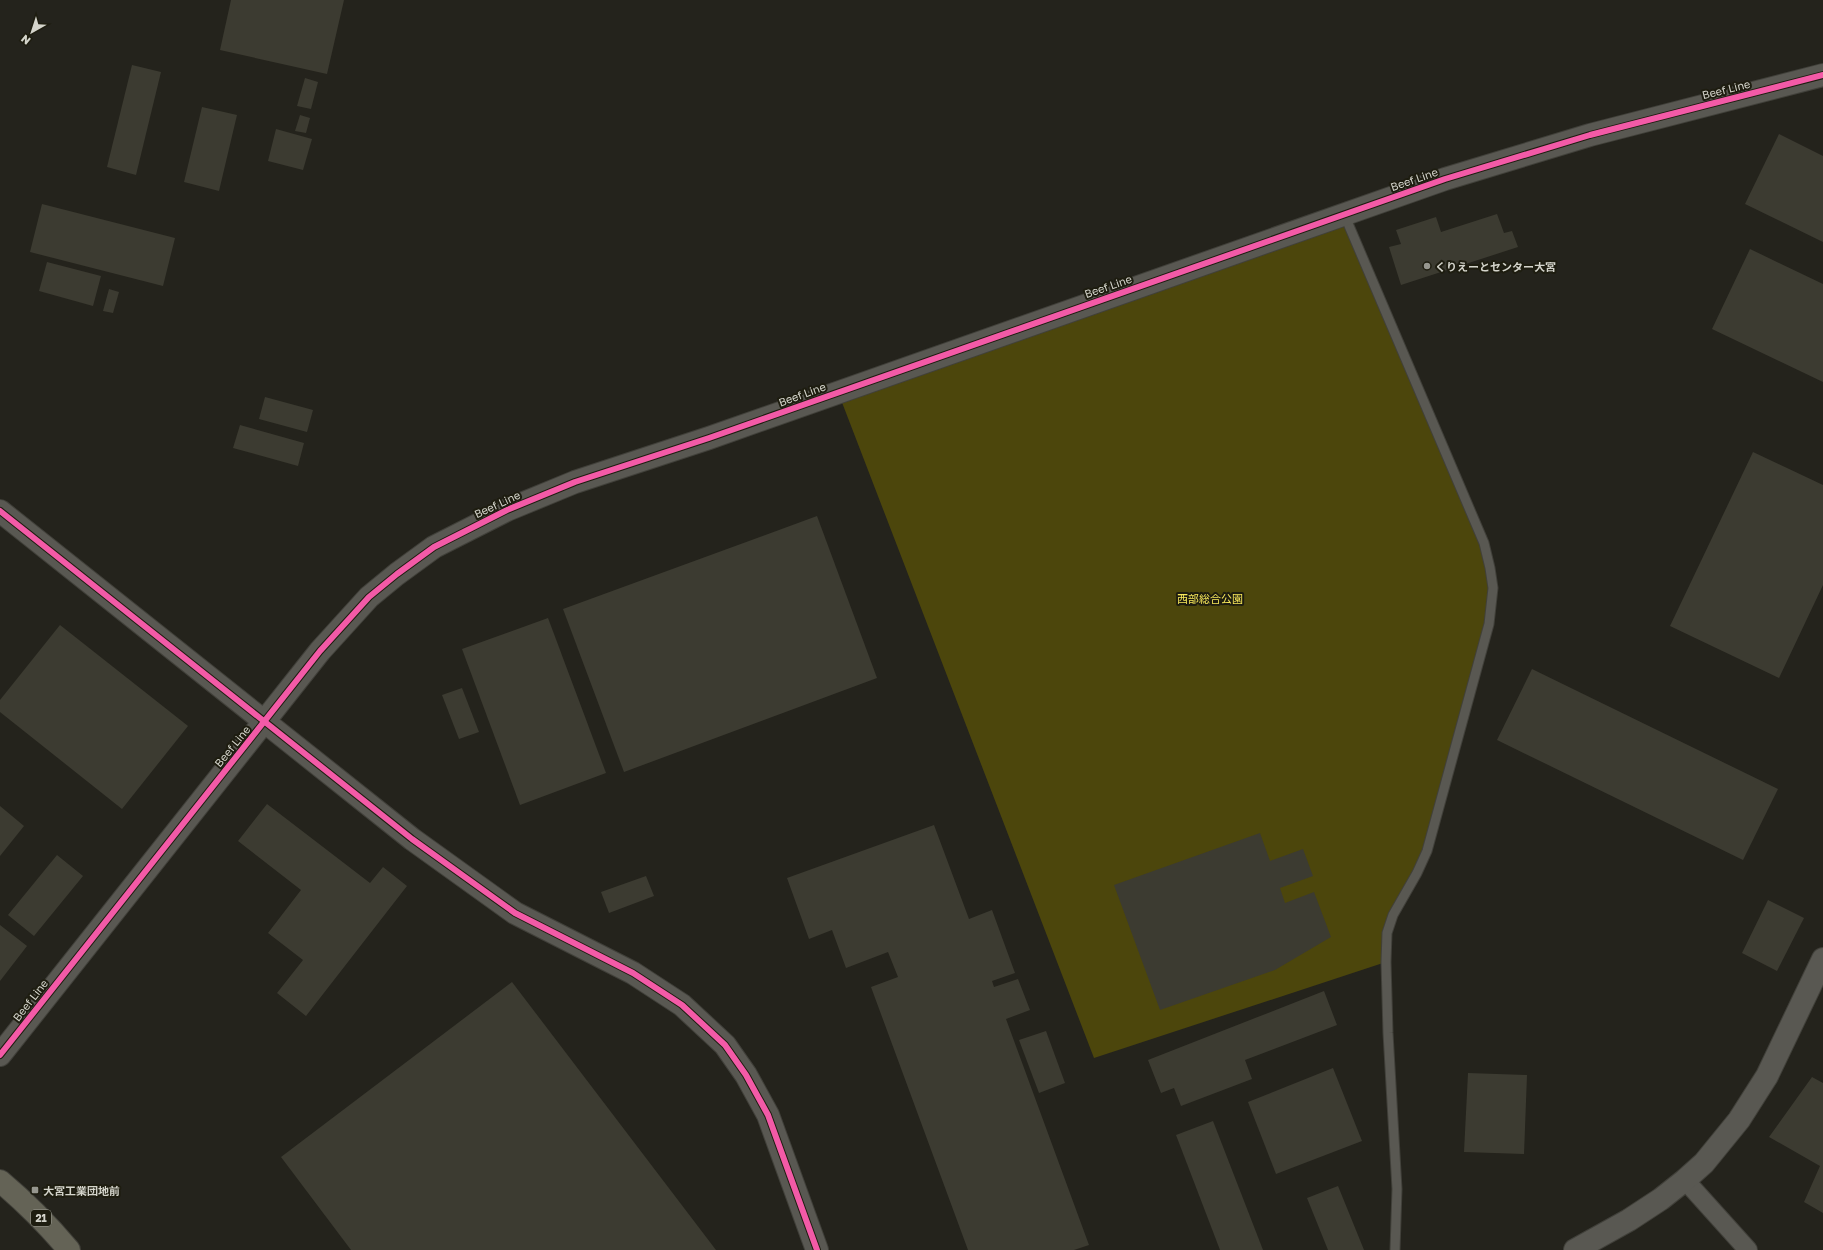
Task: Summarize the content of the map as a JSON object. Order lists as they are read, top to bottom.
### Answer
{
  "streets": {
    "main road": ["21"],
    "street": ["Beef Line"]
  },
  "parks": ["西部総合公園"],
  "places": {
    "other": ["くりえーとセンター大宮"],
    "transit": ["大宮工業団地前"]
  },
  "north": "bottom left"
}
